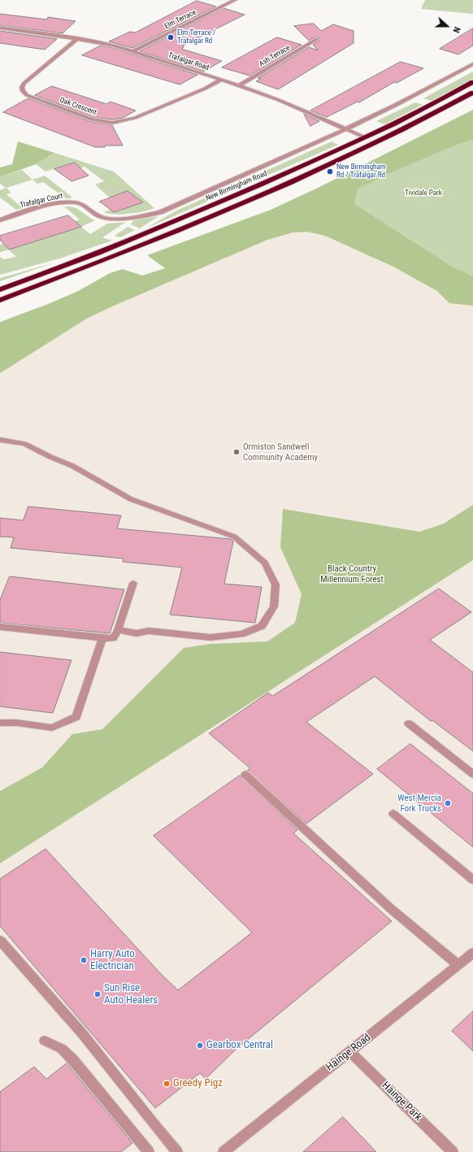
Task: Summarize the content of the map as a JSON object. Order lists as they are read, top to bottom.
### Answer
{
  "streets": {
    "highway": ["New Birmingham Road"],
    "street": [
      "Elm Terrace",
      "Ash Terrace",
      "Trafalgar Road",
      "Oak Crescent",
      "Trafalgar Court",
      "Hainge Road",
      "Hainge Park"
    ]
  },
  "crossings": [
    ["Elm Terrace", "Trafalgar Road"],
    ["Ash Terrace", "Trafalgar Road"],
    ["Trafalgar Road", "Oak Crescent"],
    ["Trafalgar Road", "New Birmingham Road"],
    ["New Birmingham Road", "Trafalgar Court"],
    ["Hainge Road", "Hainge Park"]
  ],
  "parks": ["Tividale Park", "Black Country Millennium Forest"],
  "places": [
    "Elm Terrace / Trafalgar Rd",
    "New Birmingham Rd / Trafalgar Rd",
    "Ormiston Sandwell Community Academy",
    "West Mercia Fork Trucks",
    "Harry Auto Electrician",
    "Sun Rise Auto Healers",
    "Gearbox Central",
    "Greedy Pigz"
  ],
  "north": "right"
}
